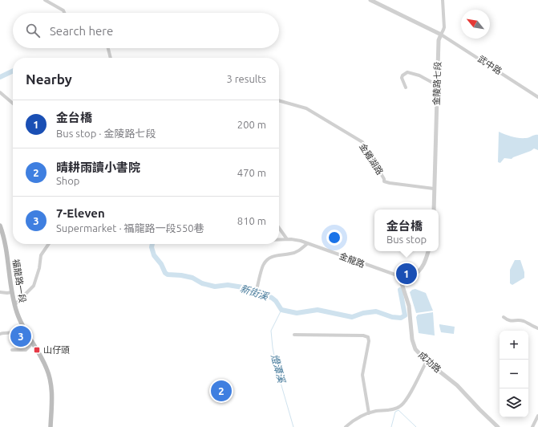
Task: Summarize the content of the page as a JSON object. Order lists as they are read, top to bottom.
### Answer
{
  "streets": {
    "main road": ["福龍路一段"],
    "street": [
      "武中路",
      "金陵路七段",
      "金雞湖路",
      "金龍路",
      "成功路"
    ]
  },
  "crossings": [
    ["武中路", "金陵路七段"],
    ["金陵路七段", "金雞湖路"],
    ["金龍路", "成功路"]
  ],
  "water": ["新街溪", "燈潭溪"],
  "places": {
    "transit": ["山仔頭"]
  },
  "north": "top left",
  "page": {
    "search": "Search here",
    "heading": ["Nearby", "3 results"],
    "list": [
      {
        "mark": "1",
        "name": "金台橋",
        "note": "Bus stop · 金陵路七段",
        "value": "200 m"
      },
      {
        "mark": "2",
        "name": "晴耕雨讀小書院",
        "note": "Shop",
        "value": "470 m"
      },
      {
        "mark": "3",
        "name": "7-Eleven",
        "note": "Supermarket · 福龍路一段550巷",
        "value": "810 m"
      }
    ],
    "popup": ["金台橋", "Bus stop"],
    "pins": ["1", "3", "2"],
    "map_buttons": ["+", "−"]
  }
}
